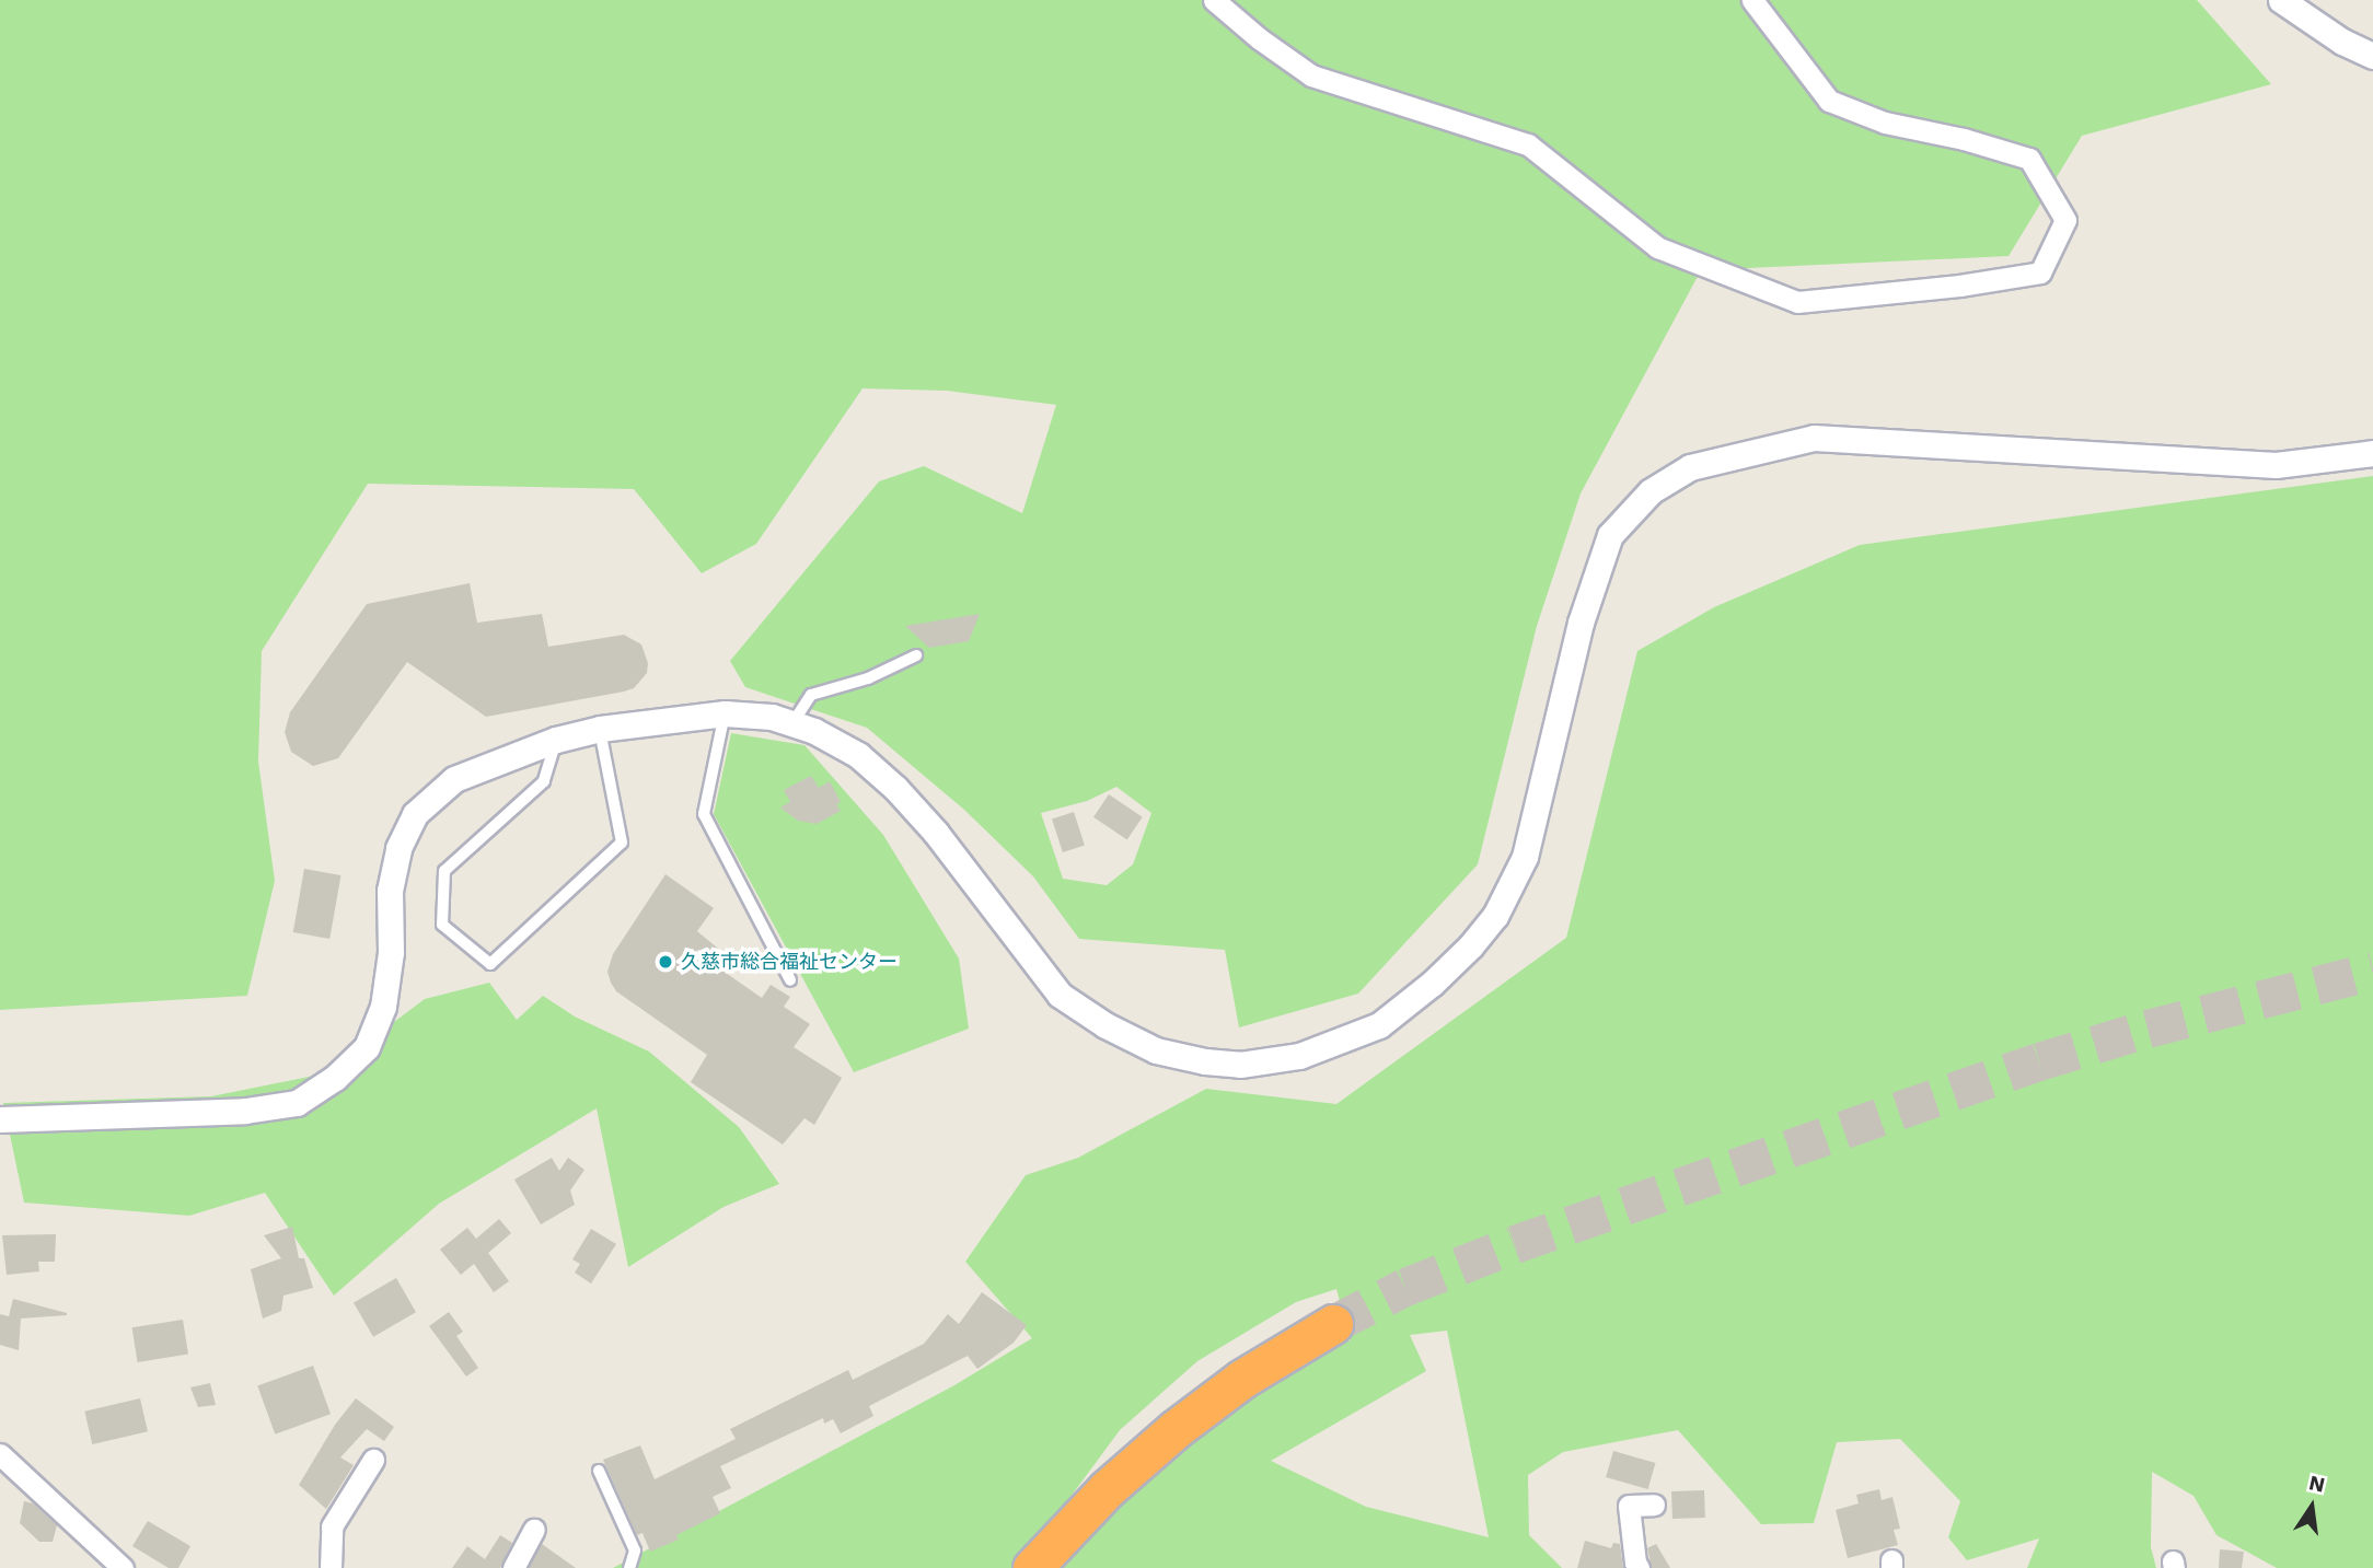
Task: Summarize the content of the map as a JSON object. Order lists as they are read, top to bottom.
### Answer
{
  "places": ["久慈市総合福祉センター"],
  "north": "top"
}
